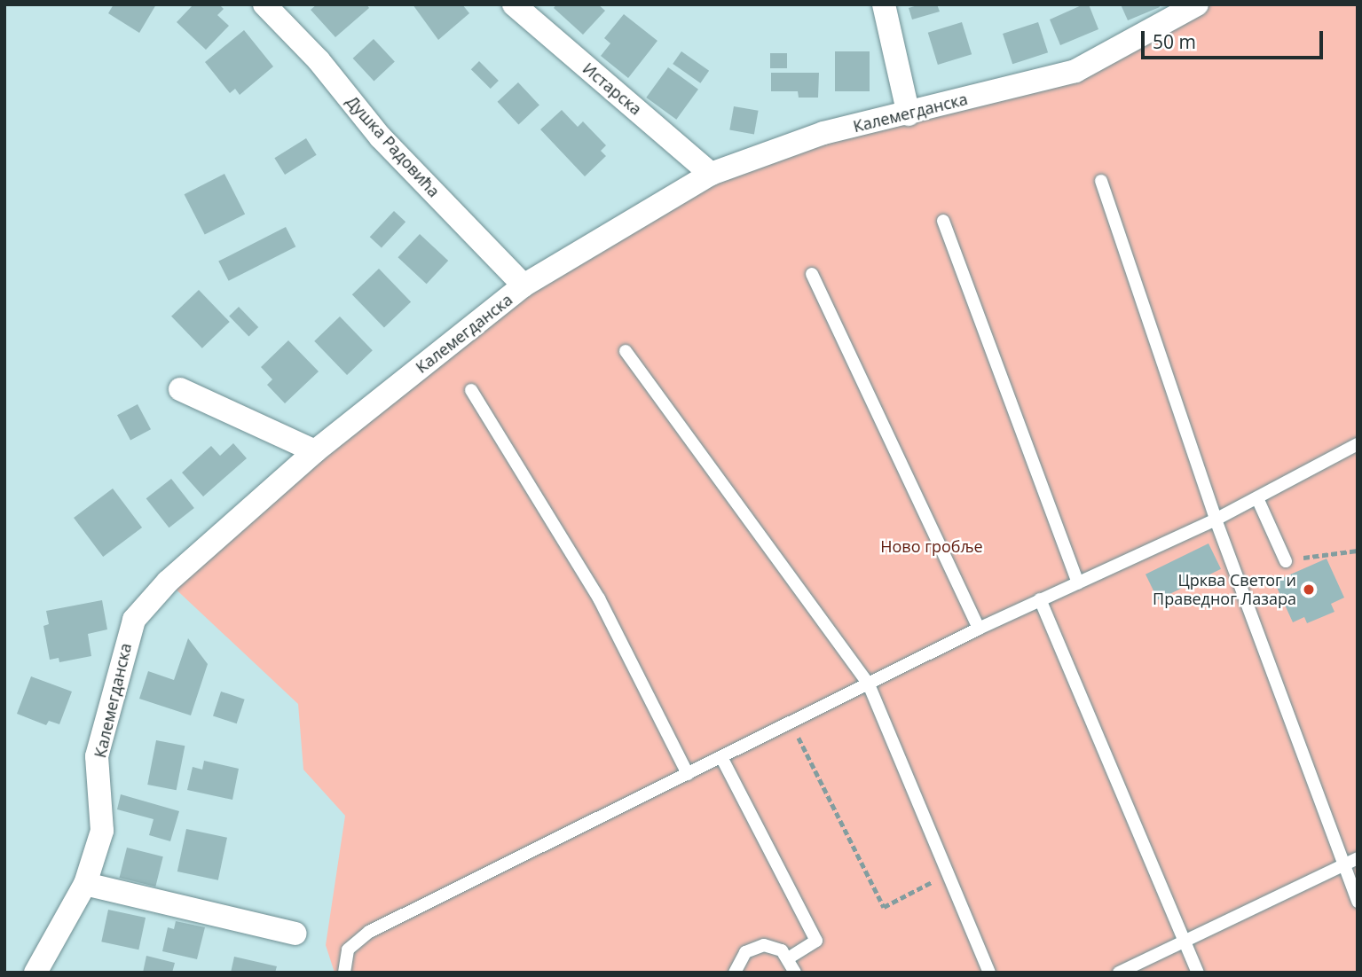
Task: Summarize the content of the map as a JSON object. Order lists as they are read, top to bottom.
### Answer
{
  "streets": {
    "street": ["Истарска", "Калемегданска", "Душка Радовића"]
  },
  "crossings": [
    ["Истарска", "Калемегданска"],
    ["Калемегданска", "Душка Радовића"]
  ],
  "parks": ["Ново гробље"],
  "places": ["Црква Светог и Праведног Лазара"],
  "scale_bar": "50 m"
}
